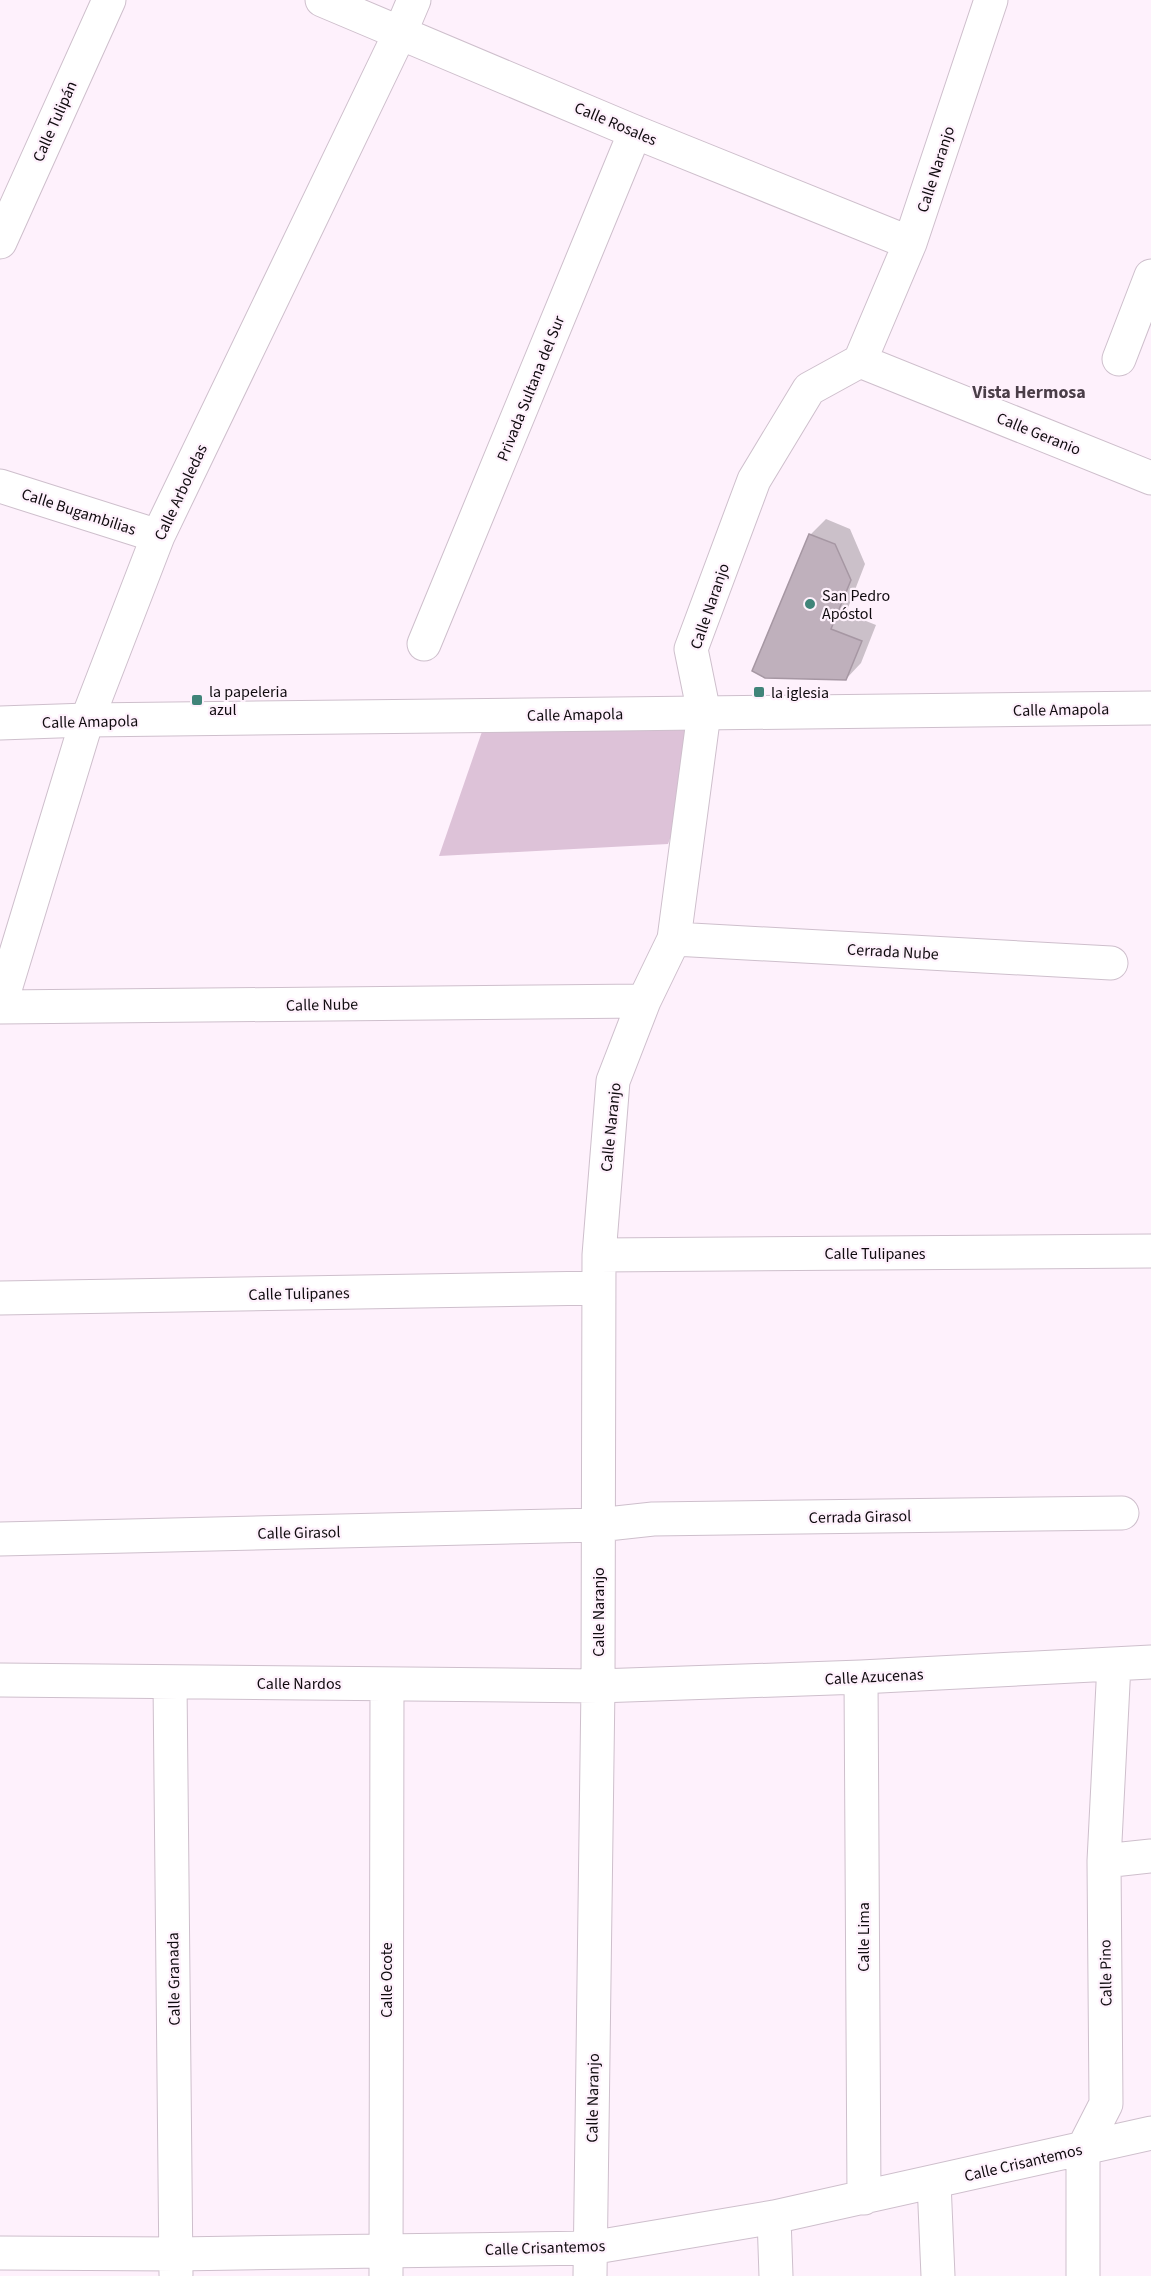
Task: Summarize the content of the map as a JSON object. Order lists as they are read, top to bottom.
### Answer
{
  "streets": {
    "street": [
      "Calle Tulipán",
      "Calle Rosales",
      "Calle Naranjo",
      "Privada Sultana del Sur",
      "Calle Geranio",
      "Calle Arboledas",
      "Calle Bugambilias",
      "Calle Amapola",
      "Cerrada Nube",
      "Calle Nube",
      "Calle Tulipanes",
      "Cerrada Girasol",
      "Calle Girasol",
      "Calle Azucenas",
      "Calle Nardos",
      "Calle Lima",
      "Calle Pino",
      "Calle Granada",
      "Calle Ocote",
      "Calle Crisantemos"
    ]
  },
  "crossings": [
    ["Calle Rosales", "Calle Naranjo"],
    ["Calle Rosales", "Privada Sultana del Sur"],
    ["Calle Rosales", "Calle Arboledas"],
    ["Calle Naranjo", "Calle Geranio"],
    ["Calle Naranjo", "Calle Amapola"],
    ["Calle Naranjo", "Cerrada Nube"],
    ["Calle Naranjo", "Calle Nube"],
    ["Calle Naranjo", "Calle Tulipanes"],
    ["Calle Naranjo", "Cerrada Girasol"],
    ["Calle Naranjo", "Calle Girasol"],
    ["Calle Naranjo", "Calle Azucenas"],
    ["Calle Naranjo", "Calle Nardos"],
    ["Calle Naranjo", "Calle Crisantemos"],
    ["Calle Arboledas", "Calle Bugambilias"],
    ["Calle Arboledas", "Calle Amapola"],
    ["Calle Arboledas", "Calle Nube"],
    ["Cerrada Girasol", "Calle Girasol"],
    ["Calle Azucenas", "Calle Nardos"],
    ["Calle Azucenas", "Calle Lima"],
    ["Calle Azucenas", "Calle Pino"],
    ["Calle Nardos", "Calle Granada"],
    ["Calle Nardos", "Calle Ocote"],
    ["Calle Lima", "Calle Crisantemos"],
    ["Calle Pino", "Calle Crisantemos"],
    ["Calle Granada", "Calle Crisantemos"],
    ["Calle Ocote", "Calle Crisantemos"]
  ],
  "districts": ["Vista Hermosa"],
  "places": {
    "other": ["San Pedro Apóstol"],
    "transit": ["la iglesia", "la papeleria azul"]
  }
}
